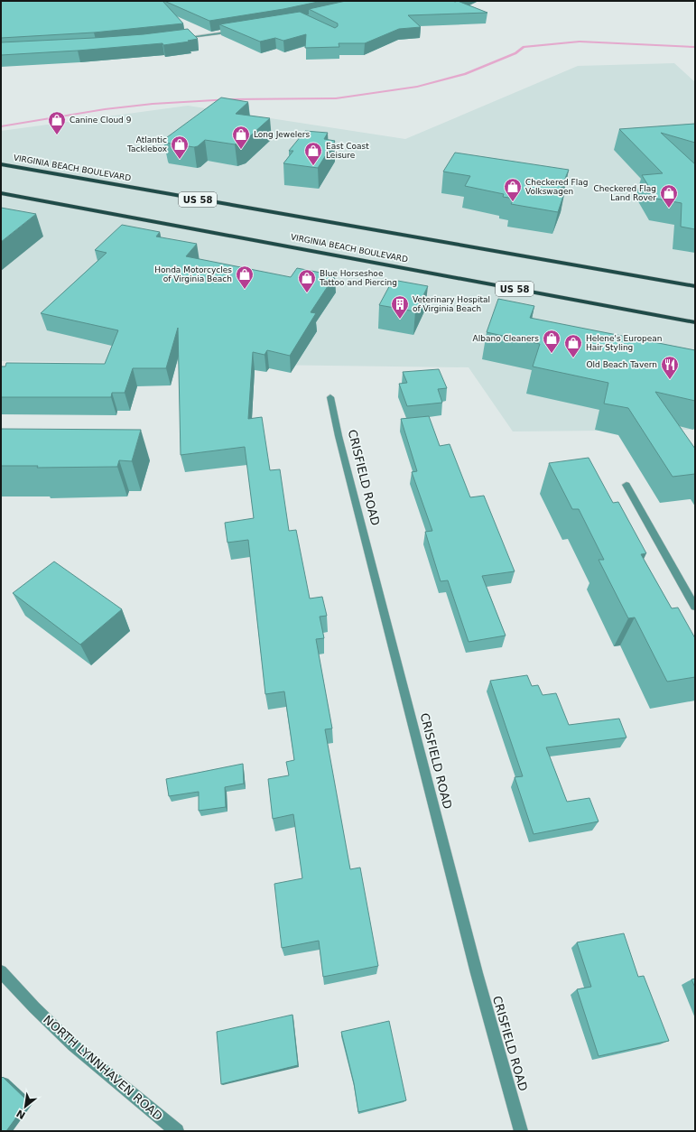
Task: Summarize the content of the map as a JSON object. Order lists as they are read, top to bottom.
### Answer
{
  "streets": {
    "main road": ["VIRGINIA BEACH BOULEVARD", "US 58"],
    "street": ["CRISFIELD ROAD", "NORTH LYNNHAVEN ROAD"]
  },
  "places": {
    "shop": [
      "Canine Cloud 9",
      "Long Jewelers",
      "Atlantic Tacklebox",
      "East Coast Leisure",
      "Checkered Flag Volkswagen",
      "Checkered Flag Land Rover",
      "Honda Motorcycles of Virginia Beach",
      "Blue Horseshoe Tattoo and Piercing",
      "Albano Cleaners",
      "Helene's European Hair Styling"
    ],
    "building": ["Veterinary Hospital of Virginia Beach"],
    "restaurant": ["Old Beach Tavern"]
  },
  "north": "bottom left"
}
